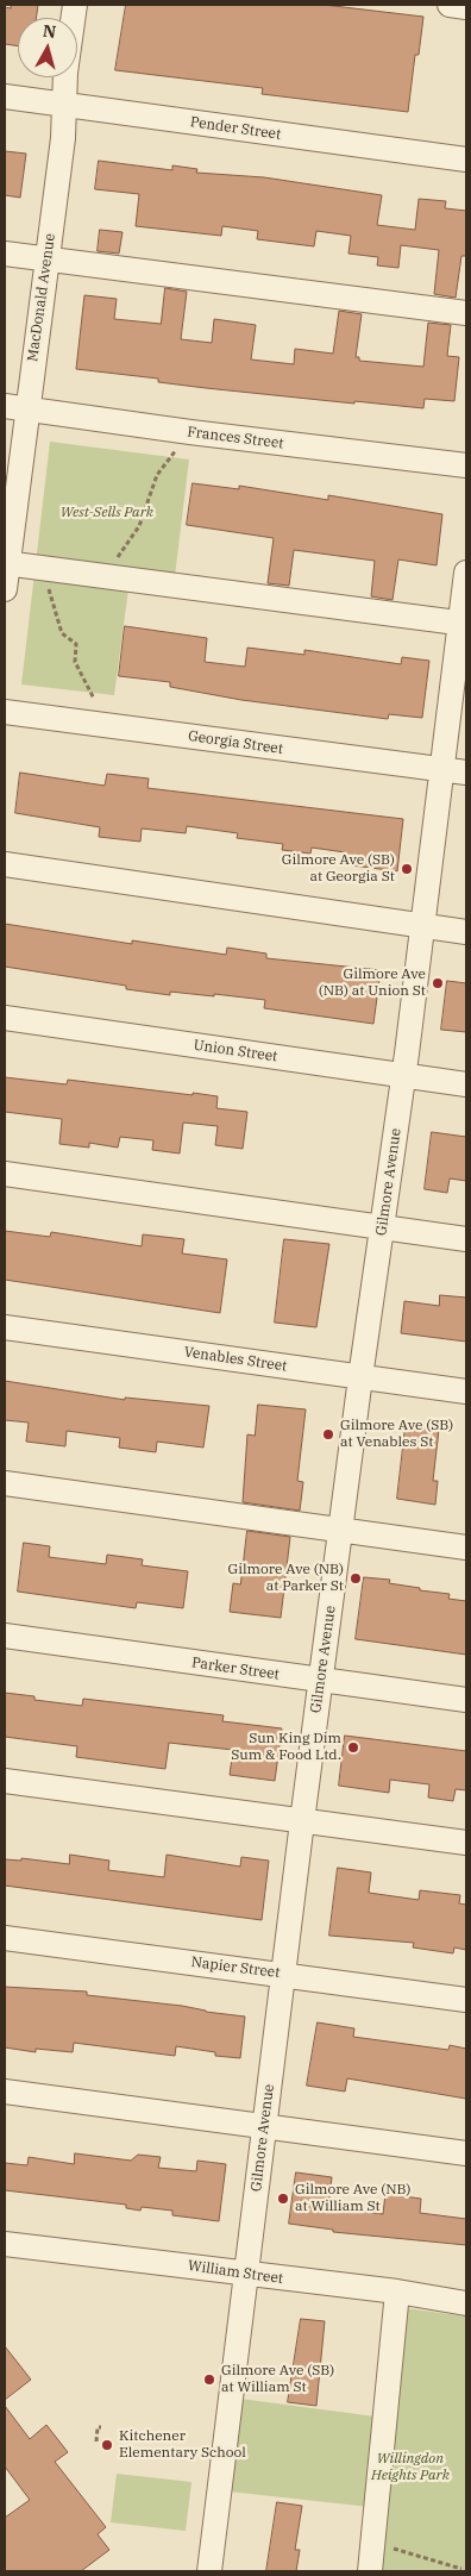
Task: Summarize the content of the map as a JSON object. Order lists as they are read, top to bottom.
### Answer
{
  "streets": {
    "street": [
      "Pender Street",
      "MacDonald Avenue",
      "Frances Street",
      "Georgia Street",
      "Union Street",
      "Gilmore Avenue",
      "Venables Street",
      "Parker Street",
      "Napier Street",
      "William Street"
    ]
  },
  "crossings": [
    ["Pender Street", "MacDonald Avenue"],
    ["MacDonald Avenue", "Frances Street"],
    ["Georgia Street", "Gilmore Avenue"],
    ["Union Street", "Gilmore Avenue"],
    ["Gilmore Avenue", "Venables Street"],
    ["Gilmore Avenue", "Parker Street"],
    ["Gilmore Avenue", "Napier Street"],
    ["Gilmore Avenue", "William Street"]
  ],
  "parks": ["West-Sells Park", "Willingdon Heights Park"],
  "places": [
    "Gilmore Ave (SB) at Georgia St",
    "Gilmore Ave (NB) at Union St",
    "Gilmore Ave (SB) at Venables St",
    "Gilmore Ave (NB) at Parker St",
    "Sun King Dim Sum & Food Ltd.",
    "Gilmore Ave (NB) at William St",
    "Gilmore Ave (SB) at William St",
    "Kitchener Elementary School"
  ],
  "north": "top"
}
